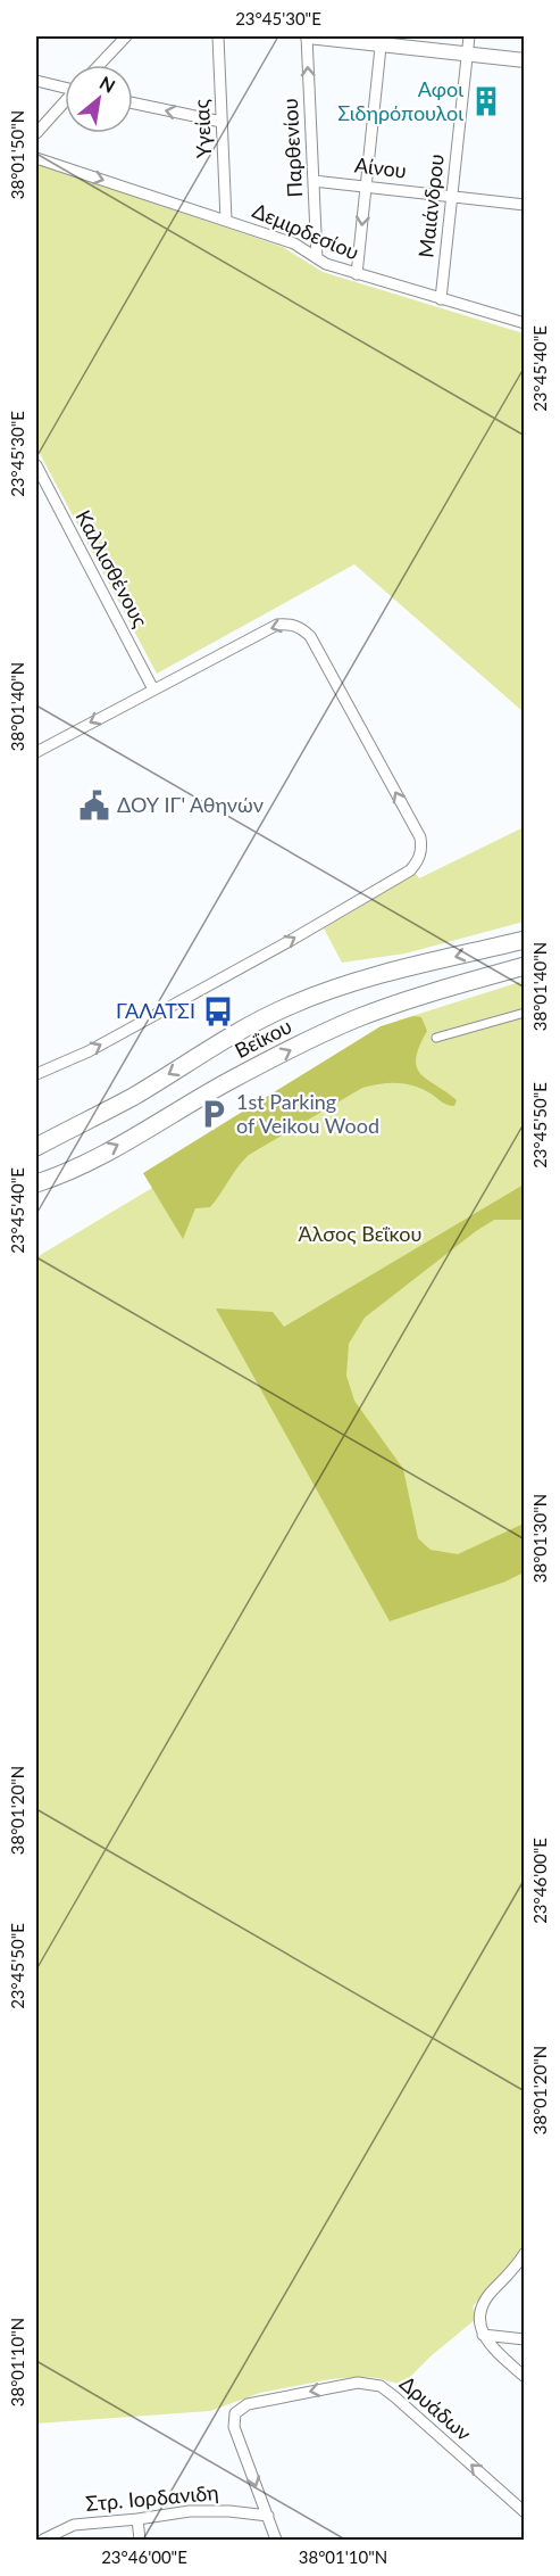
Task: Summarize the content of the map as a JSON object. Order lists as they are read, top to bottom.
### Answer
{
  "streets": {
    "main road": ["Βεΐκου"],
    "street": [
      "Υγείας",
      "Παρθενίου",
      "Αίνου",
      "Μαιάνδρου",
      "Δεμιρδεσίου",
      "Καλλισθένους",
      "Δρυάδων",
      "Στρ. Ιορδανιδη"
    ]
  },
  "crossings": [
    ["Υγείας", "Δεμιρδεσίου"],
    ["Παρθενίου", "Αίνου"],
    ["Παρθενίου", "Δεμιρδεσίου"],
    ["Αίνου", "Μαιάνδρου"],
    ["Μαιάνδρου", "Δεμιρδεσίου"],
    ["Δρυάδων", "Στρ. Ιορδανιδη"]
  ],
  "parks": ["Άλσος Βεΐκου"],
  "places": {
    "building": ["Αφοι Σιδηρόπουλοι"],
    "public building": ["ΔΟΥ ΙΓ' Αθηνών"],
    "bus stop": ["ΓΑΛΑΤΣΙ"],
    "parking": ["1st Parking of Veikou Wood"]
  },
  "north": "top right",
  "coordinates": [
    "23°45'30\"E",
    "38°01'50\"N",
    "23°45'40\"E",
    "38°01'40\"N",
    "23°45'50\"E",
    "38°01'30\"N",
    "38°01'20\"N",
    "23°46'00\"E",
    "38°01'10\"N"
  ]
}
